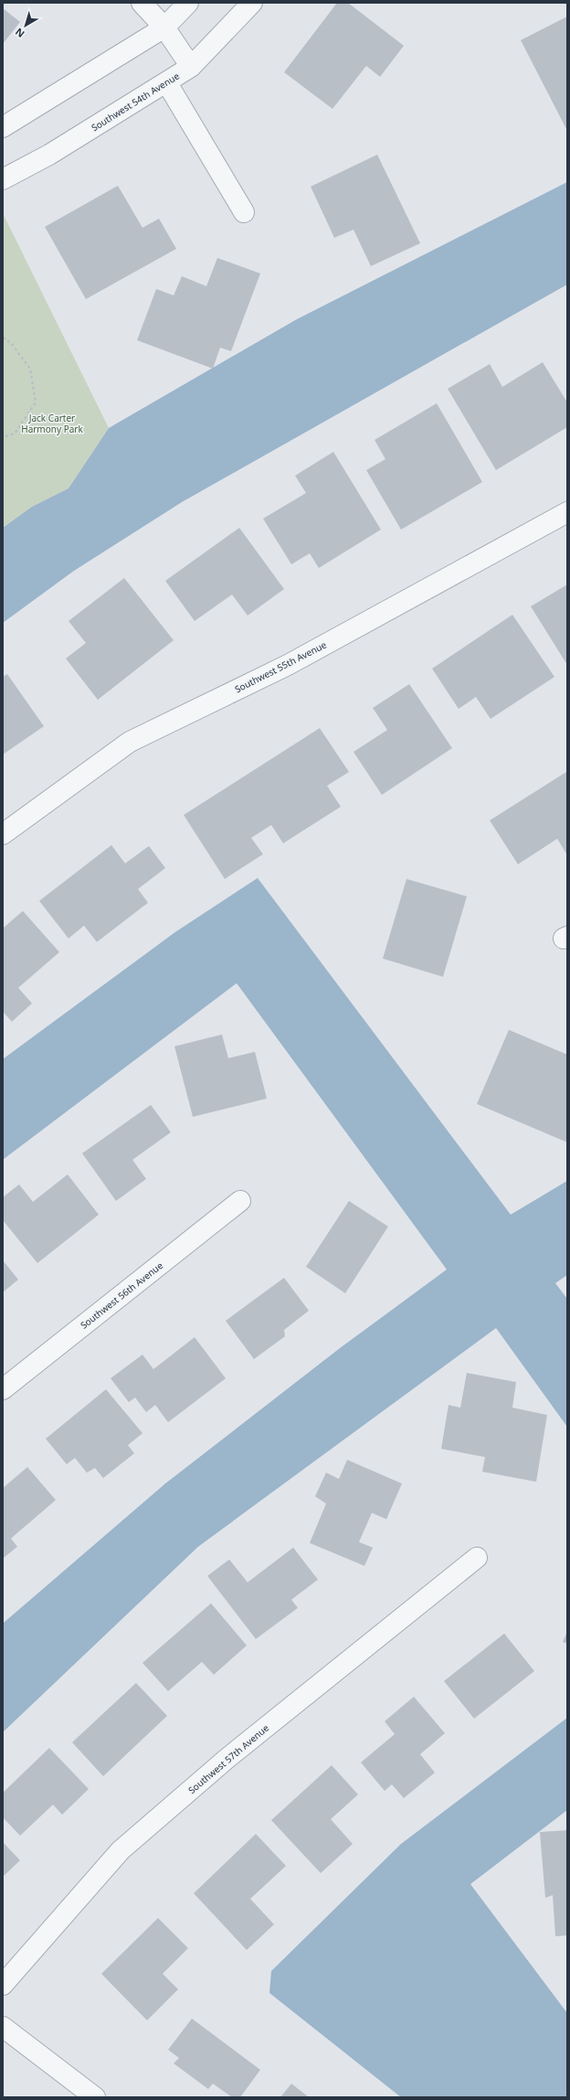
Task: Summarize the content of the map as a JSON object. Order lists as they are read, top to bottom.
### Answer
{
  "streets": {
    "street": [
      "Southwest 54th Avenue",
      "Southwest 55th Avenue",
      "Southwest 56th Avenue",
      "Southwest 57th Avenue"
    ]
  },
  "parks": ["Jack Carter Harmony Park"],
  "north": "bottom left"
}
